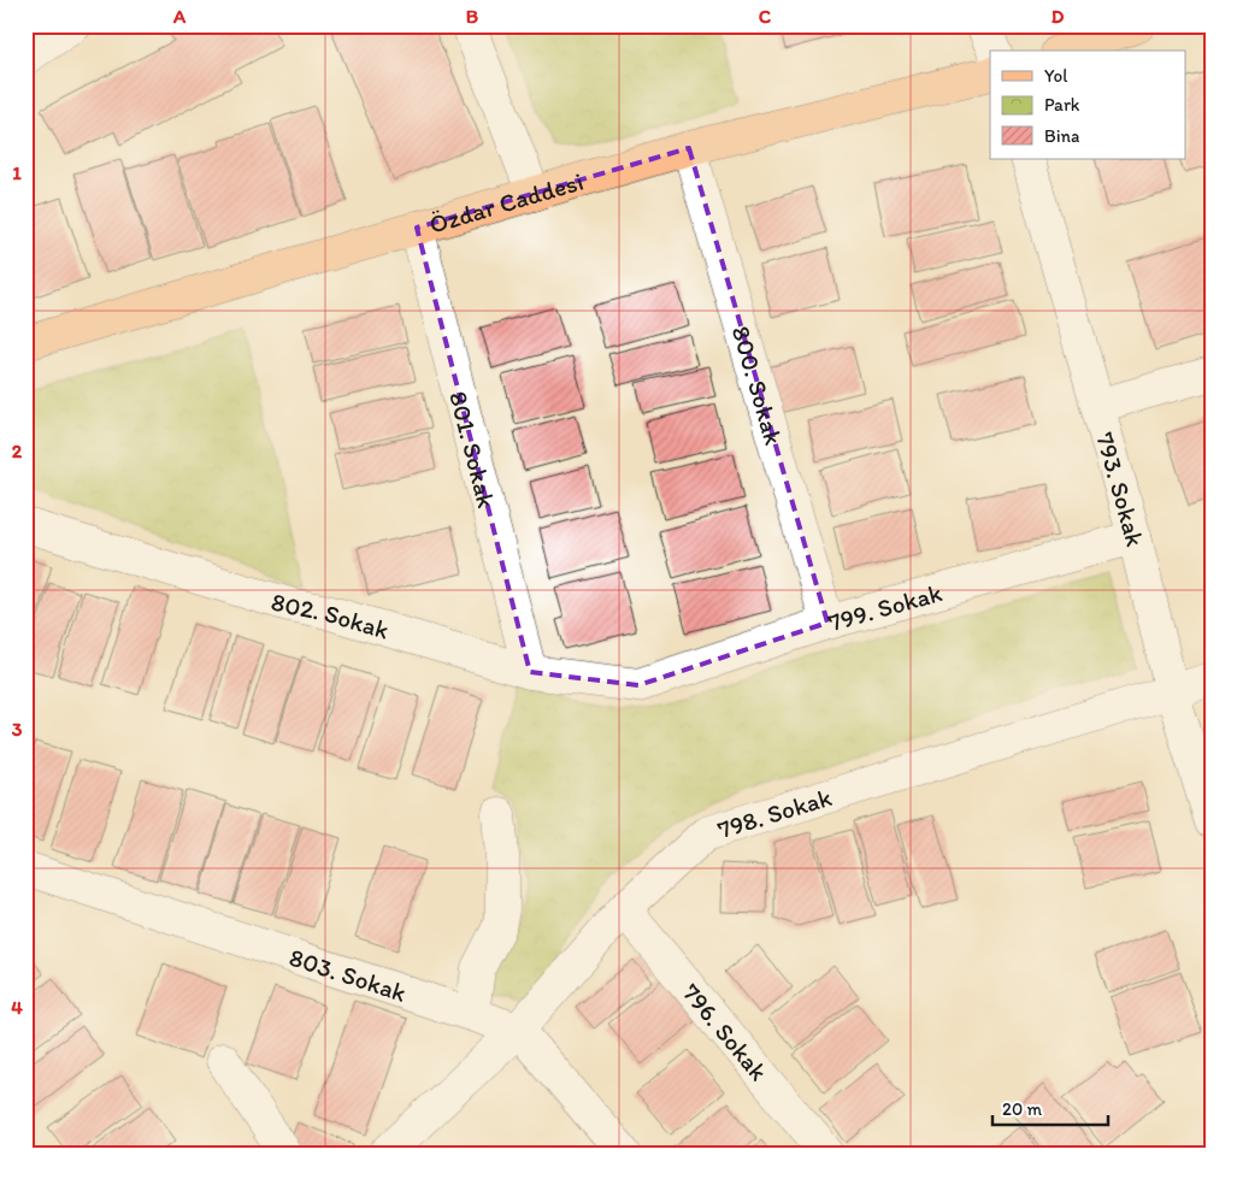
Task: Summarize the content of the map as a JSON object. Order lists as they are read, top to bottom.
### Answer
{
  "streets": {
    "main road": ["Özdar Caddesi"],
    "street": [
      "800. Sokak",
      "801. Sokak",
      "793. Sokak",
      "799. Sokak",
      "802. Sokak",
      "798. Sokak",
      "803. Sokak",
      "796. Sokak"
    ]
  },
  "crossings": [
    ["Özdar Caddesi", "800. Sokak"],
    ["Özdar Caddesi", "801. Sokak"],
    ["800. Sokak", "799. Sokak"],
    ["801. Sokak", "802. Sokak"],
    ["793. Sokak", "799. Sokak"],
    ["793. Sokak", "798. Sokak"],
    ["799. Sokak", "802. Sokak"],
    ["798. Sokak", "803. Sokak"],
    ["798. Sokak", "796. Sokak"]
  ],
  "legend": ["Yol", "Park", "Bina"],
  "scale_bar": "20 m",
  "grid": {
    "columns": [
      "A",
      "B",
      "C",
      "D"
    ],
    "rows": [
      "1",
      "2",
      "3",
      "4"
    ]
  }
}
